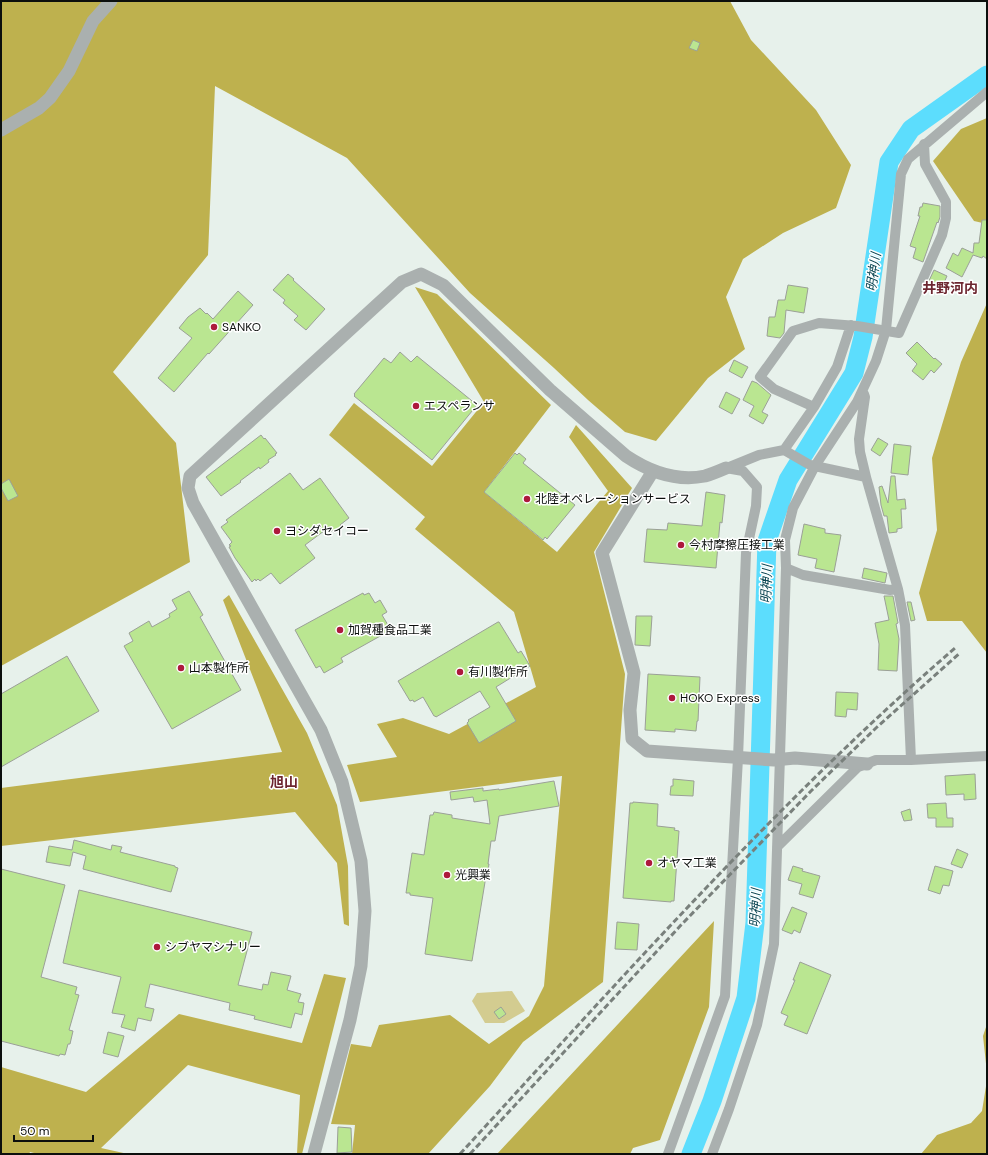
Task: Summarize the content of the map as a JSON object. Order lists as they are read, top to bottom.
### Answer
{
  "districts": ["井野河内", "旭山"],
  "water": ["明神川"],
  "places": [
    "SANKO",
    "エスペランサ",
    "北陸オペレーションサービス",
    "ヨシダセイコー",
    "今村摩擦圧接工業",
    "加賀種食品工業",
    "山本製作所",
    "有川製作所",
    "HOKO Express",
    "オヤマ工業",
    "光興業",
    "シブヤマシナリー"
  ],
  "scale_bar": "50 m"
}
